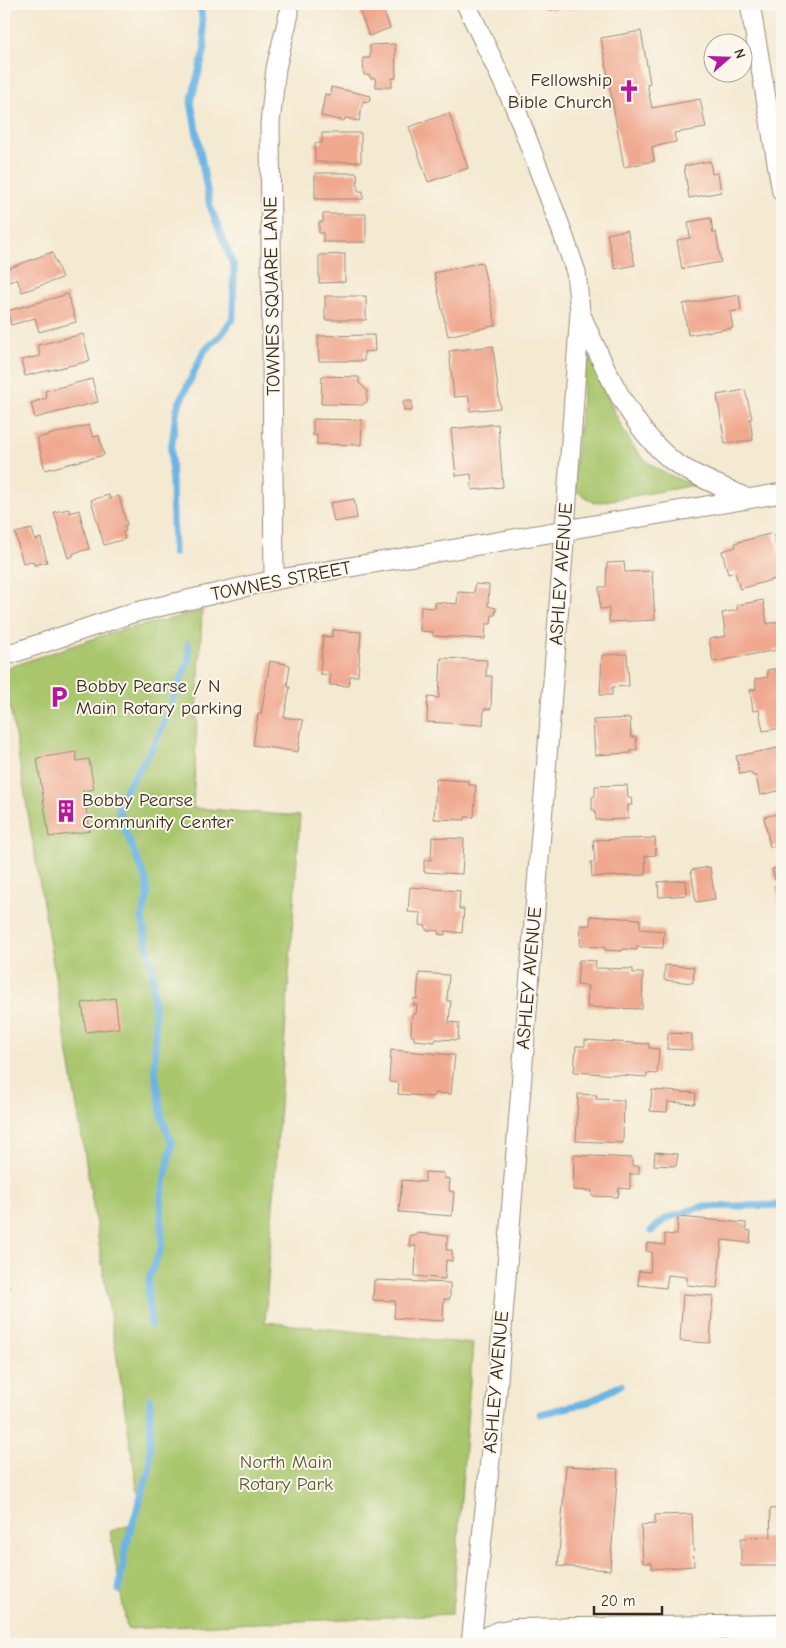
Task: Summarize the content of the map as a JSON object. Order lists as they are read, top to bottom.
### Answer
{
  "streets": {
    "street": ["TOWNES SQUARE LANE", "ASHLEY AVENUE", "TOWNES STREET"]
  },
  "crossings": [
    ["TOWNES SQUARE LANE", "TOWNES STREET"],
    ["ASHLEY AVENUE", "TOWNES STREET"]
  ],
  "parks": ["North Main Rotary Park"],
  "places": {
    "church": ["Fellowship Bible Church"],
    "parking": ["Bobby Pearse / N Main Rotary parking"],
    "building": ["Bobby Pearse Community Center"]
  },
  "scale_bar": "20 m",
  "north": "right"
}
